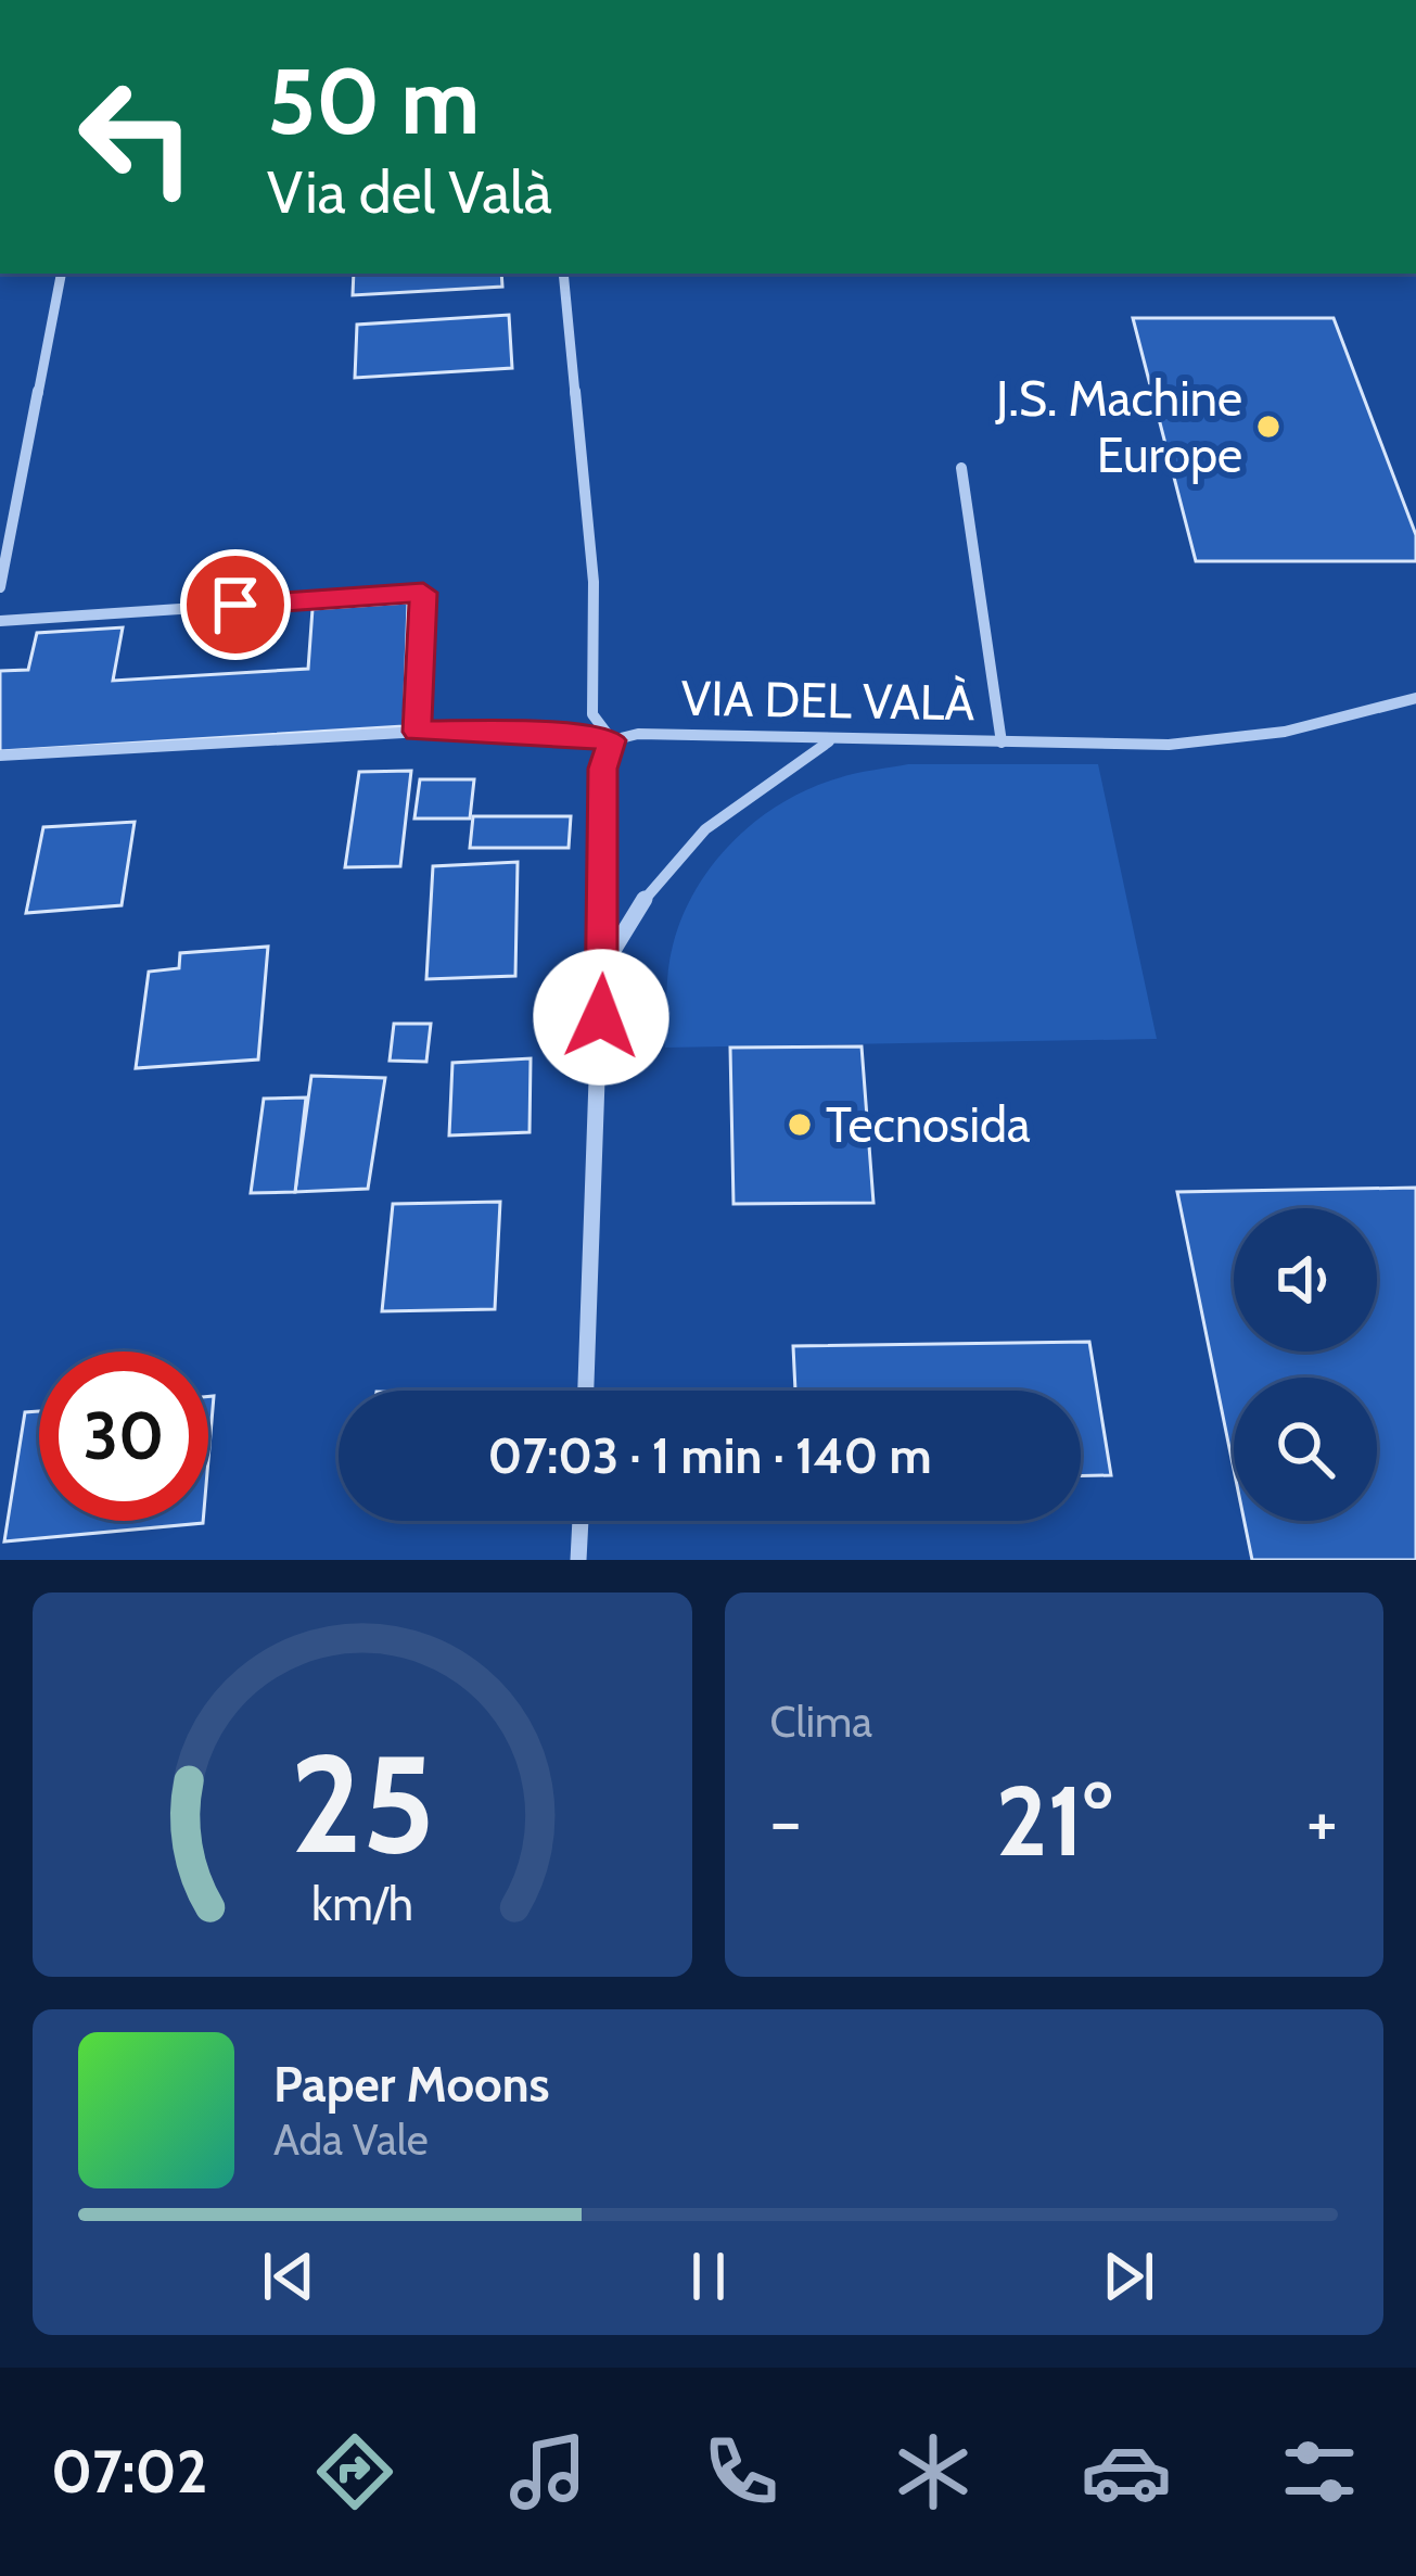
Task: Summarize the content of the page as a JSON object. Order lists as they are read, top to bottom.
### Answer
{
  "streets": {
    "street": ["VIA DEL VALÀ"]
  },
  "places": ["J.S. Machine Europe", "Tecnosida"],
  "page": {
    "turn": ["50 m", "Via del Valà"],
    "limit": "30",
    "trip": "07:03 · 1 min · 140 m",
    "tile": "Clima",
    "heat": ["−", "21°", "+"],
    "song": ["Paper Moons", "Ada Vale"],
    "tabs": "07:02",
    "gauge": ["25", "km/h"]
  }
}
